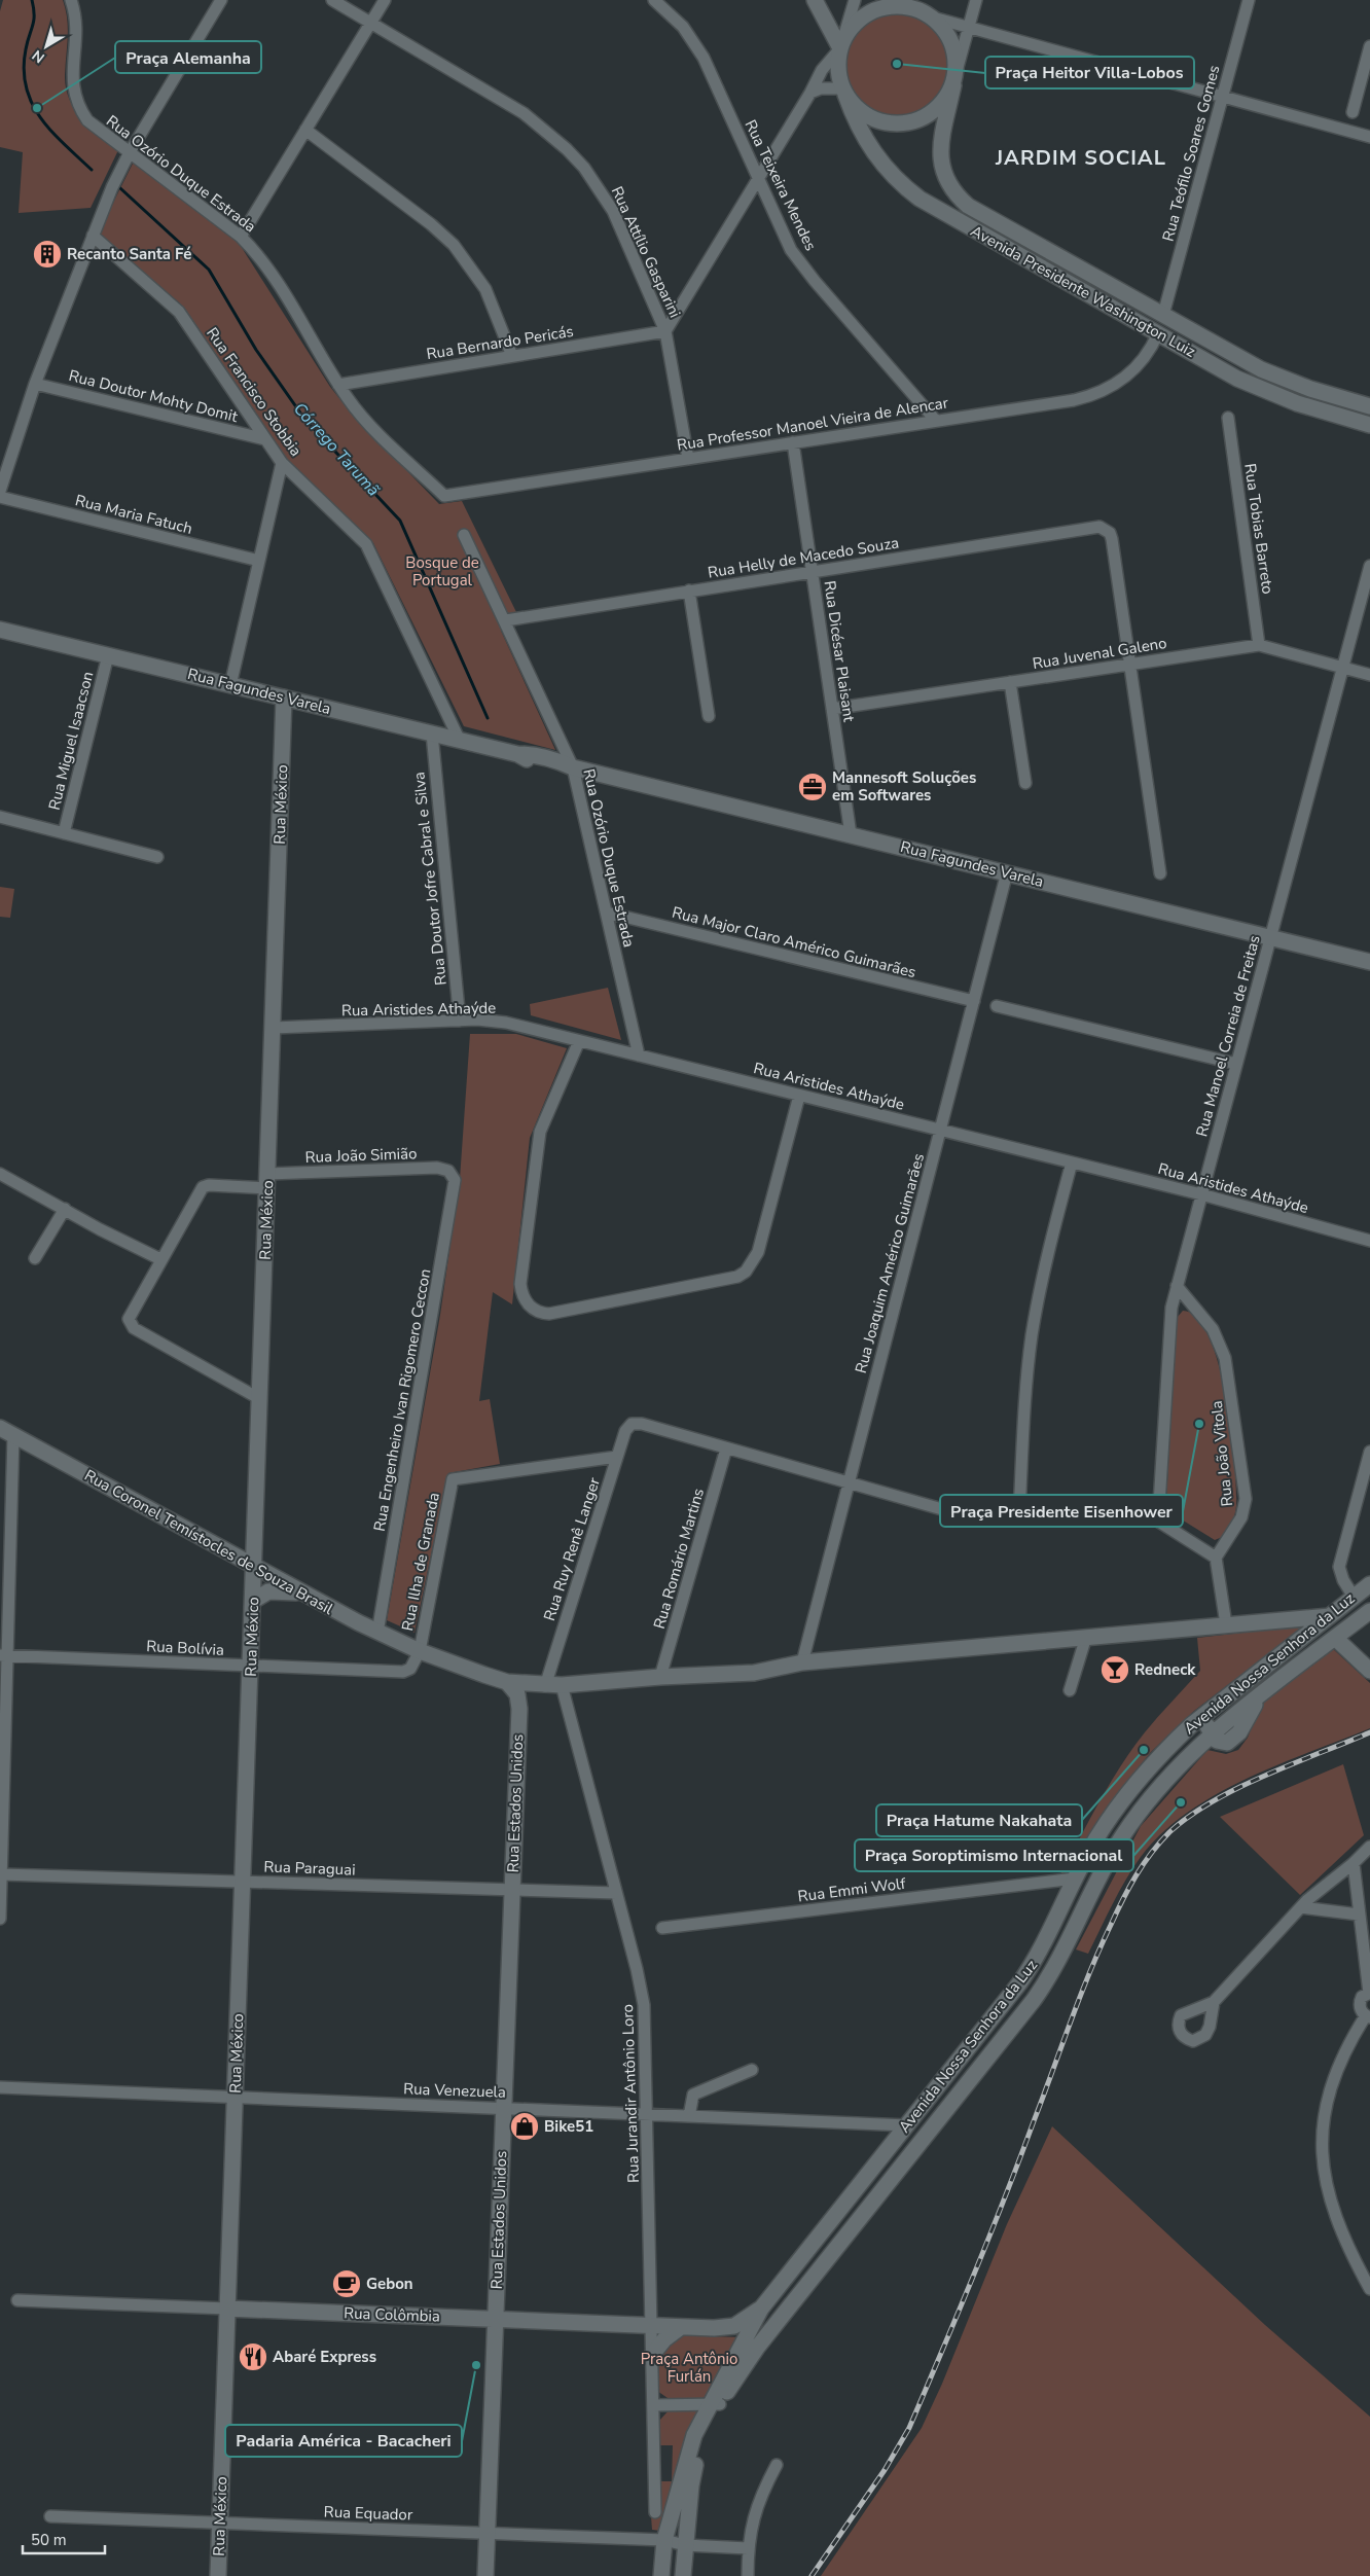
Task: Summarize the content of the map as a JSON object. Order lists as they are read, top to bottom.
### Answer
{
  "streets": {
    "main road": [
      "Avenida Presidente Washington Luiz",
      "Rua Fagundes Varela",
      "Rua México",
      "Rua Coronel Temístocles de Souza Brasil",
      "Avenida Nossa Senhora da Luz",
      "Rua Estados Unidos",
      "Rua Colômbia"
    ],
    "street": [
      "Rua Teófilo Soares Gomes",
      "Rua Ozório Duque Estrada",
      "Rua Teixeira Mendes",
      "Rua Attílio Gasparini",
      "Rua Bernardo Pericás",
      "Rua Francisco Stobbia",
      "Rua Doutor Mohty Domit",
      "Rua Professor Manoel Vieira de Alencar",
      "Rua Maria Fatuch",
      "Rua Tobias Barreto",
      "Rua Helly de Macedo Souza",
      "Rua Dicésar Plaisant",
      "Rua Juvenal Galeno",
      "Rua Miguel Isaacson",
      "Rua Doutor Jofre Cabral e Silva",
      "Rua Major Claro Américo Guimarães",
      "Rua Aristides Athaýde",
      "Rua Manoel Correia de Freitas",
      "Rua João Simião",
      "Rua Joaquim Américo Guimarães",
      "Rua Engenheiro Ivan Rigomero Ceccon",
      "Rua João Vitola",
      "Rua Ruy Renê Langer",
      "Rua Romário Martins",
      "Rua Ilha de Granada",
      "Rua Bolívia",
      "Rua Paraguai",
      "Rua Emmi Wolf",
      "Rua Venezuela",
      "Rua Jurandir Antônio Loro",
      "Rua Equador"
    ]
  },
  "crossings": [
    ["Rua Teófilo Soares Gomes", "Avenida Presidente Washington Luiz"],
    ["Rua Ozório Duque Estrada", "Rua Bernardo Pericás"],
    ["Rua Ozório Duque Estrada", "Rua Professor Manoel Vieira de Alencar"],
    ["Rua Ozório Duque Estrada", "Rua Helly de Macedo Souza"],
    ["Rua Ozório Duque Estrada", "Rua Fagundes Varela"],
    ["Rua Ozório Duque Estrada", "Rua Major Claro Américo Guimarães"],
    ["Rua Ozório Duque Estrada", "Rua Aristides Athaýde"],
    ["Rua Teixeira Mendes", "Rua Professor Manoel Vieira de Alencar"],
    ["Rua Attílio Gasparini", "Rua Bernardo Pericás"],
    ["Rua Attílio Gasparini", "Rua Professor Manoel Vieira de Alencar"],
    ["Avenida Presidente Washington Luiz", "Rua Professor Manoel Vieira de Alencar"],
    ["Rua Francisco Stobbia", "Rua Doutor Mohty Domit"],
    ["Rua Francisco Stobbia", "Rua Fagundes Varela"],
    ["Rua Professor Manoel Vieira de Alencar", "Rua Dicésar Plaisant"],
    ["Rua Tobias Barreto", "Rua Juvenal Galeno"],
    ["Rua Helly de Macedo Souza", "Rua Dicésar Plaisant"],
    ["Rua Helly de Macedo Souza", "Rua Juvenal Galeno"],
    ["Rua Dicésar Plaisant", "Rua Juvenal Galeno"],
    ["Rua Dicésar Plaisant", "Rua Fagundes Varela"],
    ["Rua Juvenal Galeno", "Rua Manoel Correia de Freitas"],
    ["Rua Fagundes Varela", "Rua Miguel Isaacson"],
    ["Rua Fagundes Varela", "Rua México"],
    ["Rua Fagundes Varela", "Rua Doutor Jofre Cabral e Silva"],
    ["Rua Fagundes Varela", "Rua Manoel Correia de Freitas"],
    ["Rua Fagundes Varela", "Rua Joaquim Américo Guimarães"],
    ["Rua México", "Rua Aristides Athaýde"],
    ["Rua México", "Rua João Simião"],
    ["Rua México", "Rua Coronel Temístocles de Souza Brasil"],
    ["Rua México", "Rua Bolívia"],
    ["Rua México", "Rua Paraguai"],
    ["Rua México", "Rua Venezuela"],
    ["Rua México", "Rua Colômbia"],
    ["Rua México", "Rua Equador"],
    ["Rua Doutor Jofre Cabral e Silva", "Rua Aristides Athaýde"],
    ["Rua Major Claro Américo Guimarães", "Rua Joaquim Américo Guimarães"],
    ["Rua Aristides Athaýde", "Rua Manoel Correia de Freitas"],
    ["Rua Aristides Athaýde", "Rua Joaquim Américo Guimarães"],
    ["Rua Manoel Correia de Freitas", "Rua João Vitola"],
    ["Rua João Simião", "Rua Engenheiro Ivan Rigomero Ceccon"],
    ["Rua Joaquim Américo Guimarães", "Rua Coronel Temístocles de Souza Brasil"],
    ["Rua Engenheiro Ivan Rigomero Ceccon", "Rua Coronel Temístocles de Souza Brasil"],
    ["Rua Coronel Temístocles de Souza Brasil", "Rua Ruy Renê Langer"],
    ["Rua Coronel Temístocles de Souza Brasil", "Rua Romário Martins"],
    ["Rua Coronel Temístocles de Souza Brasil", "Rua Ilha de Granada"],
    ["Rua Coronel Temístocles de Souza Brasil", "Rua Bolívia"],
    ["Rua Coronel Temístocles de Souza Brasil", "Avenida Nossa Senhora da Luz"],
    ["Rua Coronel Temístocles de Souza Brasil", "Rua Estados Unidos"],
    ["Rua Coronel Temístocles de Souza Brasil", "Rua Jurandir Antônio Loro"],
    ["Rua Ruy Renê Langer", "Rua Romário Martins"],
    ["Rua Ruy Renê Langer", "Rua Ilha de Granada"],
    ["Rua Ilha de Granada", "Rua Bolívia"],
    ["Avenida Nossa Senhora da Luz", "Rua Emmi Wolf"],
    ["Avenida Nossa Senhora da Luz", "Rua Venezuela"],
    ["Avenida Nossa Senhora da Luz", "Rua Colômbia"],
    ["Avenida Nossa Senhora da Luz", "Rua Equador"],
    ["Rua Estados Unidos", "Rua Paraguai"],
    ["Rua Estados Unidos", "Rua Venezuela"],
    ["Rua Estados Unidos", "Rua Colômbia"],
    ["Rua Estados Unidos", "Rua Equador"],
    ["Rua Paraguai", "Rua Jurandir Antônio Loro"],
    ["Rua Venezuela", "Rua Jurandir Antônio Loro"],
    ["Rua Jurandir Antônio Loro", "Rua Colômbia"]
  ],
  "districts": ["JARDIM SOCIAL"],
  "water": ["Córrego Tarumã"],
  "parks": ["Bosque de Portugal", "Praça Antônio Furlán"],
  "places": {
    "other": [
      "Praça Heitor Villa-Lobos",
      "Praça Alemanha",
      "Praça Presidente Eisenhower",
      "Praça Hatume Nakahata",
      "Praça Soroptimismo Internacional",
      "Padaria América - Bacacheri"
    ],
    "building": ["Recanto Santa Fé"],
    "office": ["Mannesoft Soluções em Softwares"],
    "bar": ["Redneck"],
    "shop": ["Bike51"],
    "cafe": ["Gebon"],
    "restaurant": ["Abaré Express"]
  },
  "scale_bar": "50 m",
  "north": "bottom left"
}
